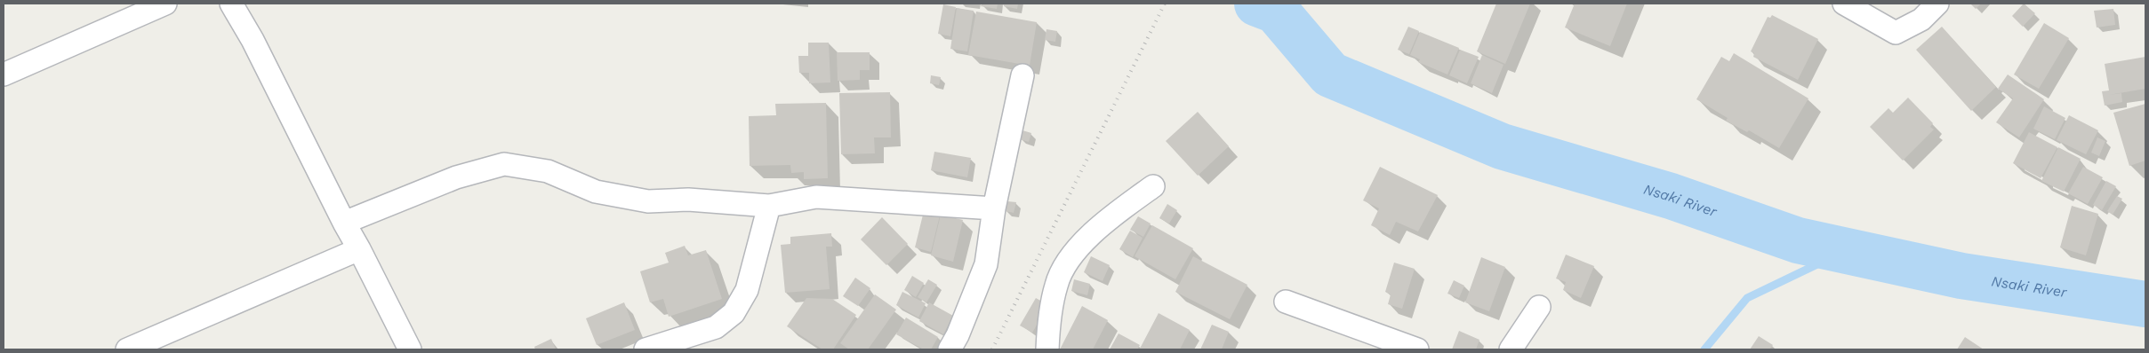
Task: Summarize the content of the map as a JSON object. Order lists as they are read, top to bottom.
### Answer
{
  "water": ["Nsaki River"]
}
